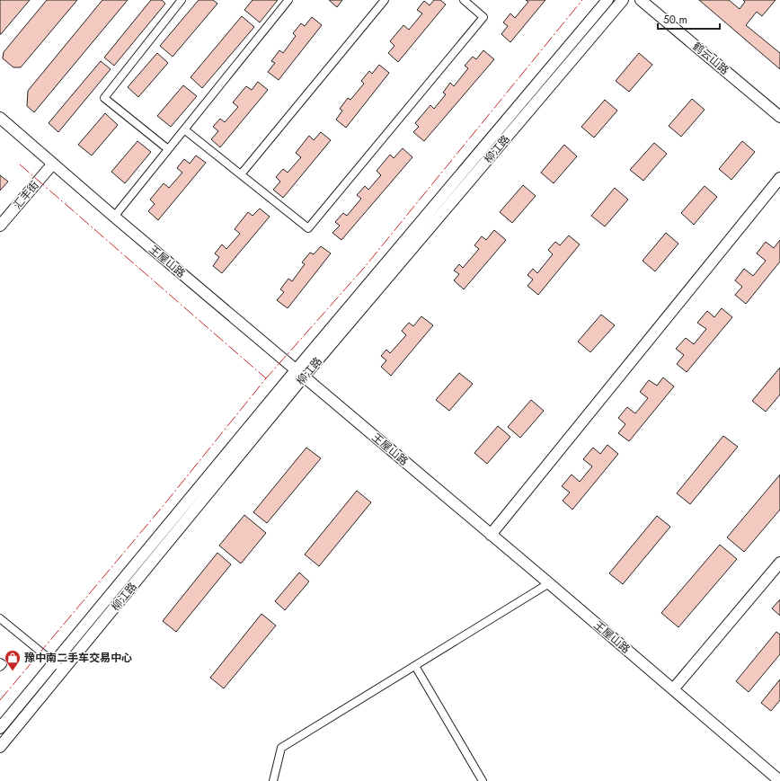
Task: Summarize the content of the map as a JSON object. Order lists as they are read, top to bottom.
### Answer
{
  "streets": {
    "street": [
      "鹤云山路",
      "柳江路",
      "汇丰街",
      "王屋山路"
    ]
  },
  "crossings": [
    ["柳江路", "王屋山路"],
    ["汇丰街", "王屋山路"]
  ],
  "places": {
    "shop": ["豫中南二手车交易中心"]
  },
  "scale_bar": "50 m"
}
